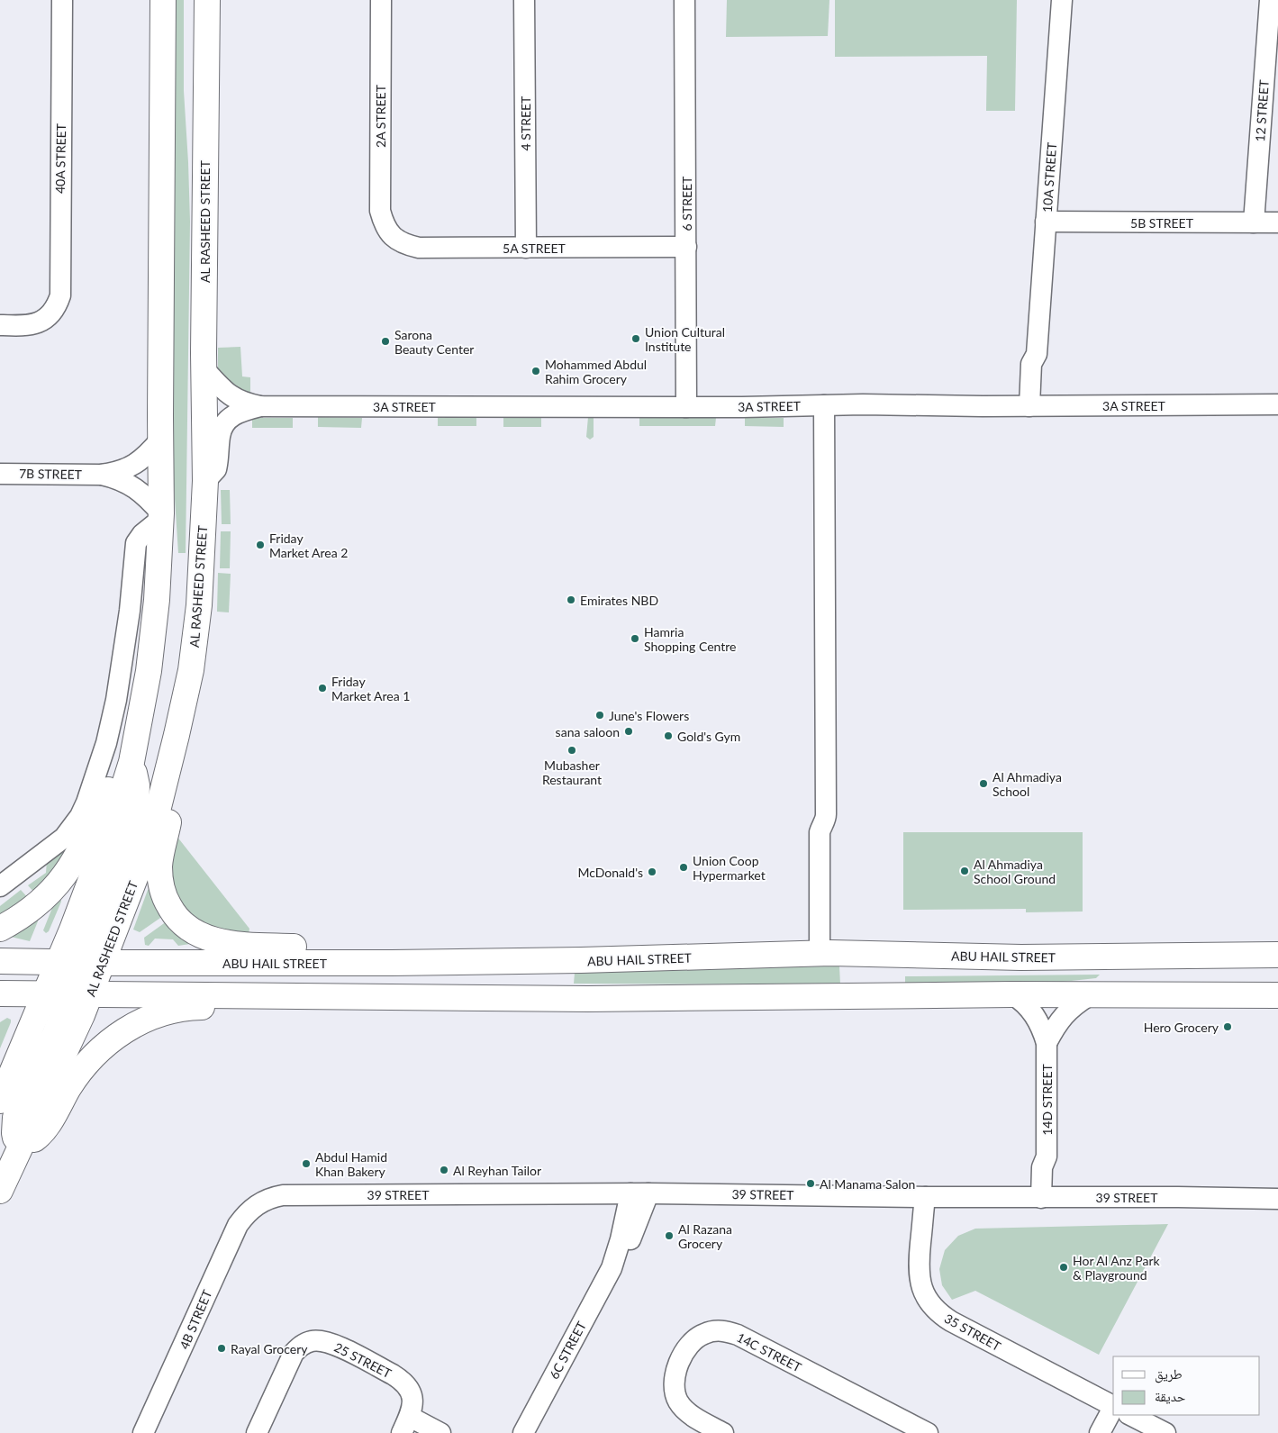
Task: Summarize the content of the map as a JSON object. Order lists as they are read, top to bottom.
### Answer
{
  "streets": {
    "main road": ["AL RASHEED STREET", "ABU HAIL STREET"],
    "street": [
      "12 STREET",
      "2A STREET",
      "4 STREET",
      "40A STREET",
      "10A STREET",
      "6 STREET",
      "5B STREET",
      "5A STREET",
      "3A STREET",
      "7B STREET",
      "14D STREET",
      "39 STREET",
      "4B STREET",
      "35 STREET",
      "6C STREET",
      "14C STREET",
      "25 STREET"
    ]
  },
  "crossings": [
    ["12 STREET", "5B STREET"],
    ["2A STREET", "5A STREET"],
    ["4 STREET", "5A STREET"],
    ["10A STREET", "5B STREET"],
    ["10A STREET", "3A STREET"],
    ["6 STREET", "5A STREET"],
    ["6 STREET", "3A STREET"],
    ["AL RASHEED STREET", "3A STREET"],
    ["AL RASHEED STREET", "ABU HAIL STREET"],
    ["ABU HAIL STREET", "14D STREET"],
    ["14D STREET", "39 STREET"],
    ["39 STREET", "4B STREET"],
    ["39 STREET", "35 STREET"],
    ["39 STREET", "6C STREET"]
  ],
  "places": [
    "Union Cultural Institute",
    "Sarona Beauty Center",
    "Mohammed Abdul Rahim Grocery",
    "Friday Market Area 2",
    "Emirates NBD",
    "Hamria Shopping Centre",
    "Friday Market Area 1",
    "June's Flowers",
    "sana saloon",
    "Gold's Gym",
    "Mubasher Restaurant",
    "Al Ahmadiya School",
    "Union Coop Hypermarket",
    "Al Ahmadiya School Ground",
    "McDonald's",
    "Hero Grocery",
    "Abdul Hamid Khan Bakery",
    "Al Reyhan Tailor",
    "Al Manama Salon",
    "Al Razana Grocery",
    "Hor Al Anz Park & Playground",
    "Rayal Grocery"
  ],
  "legend": ["طريق", "حديقة"]
}
